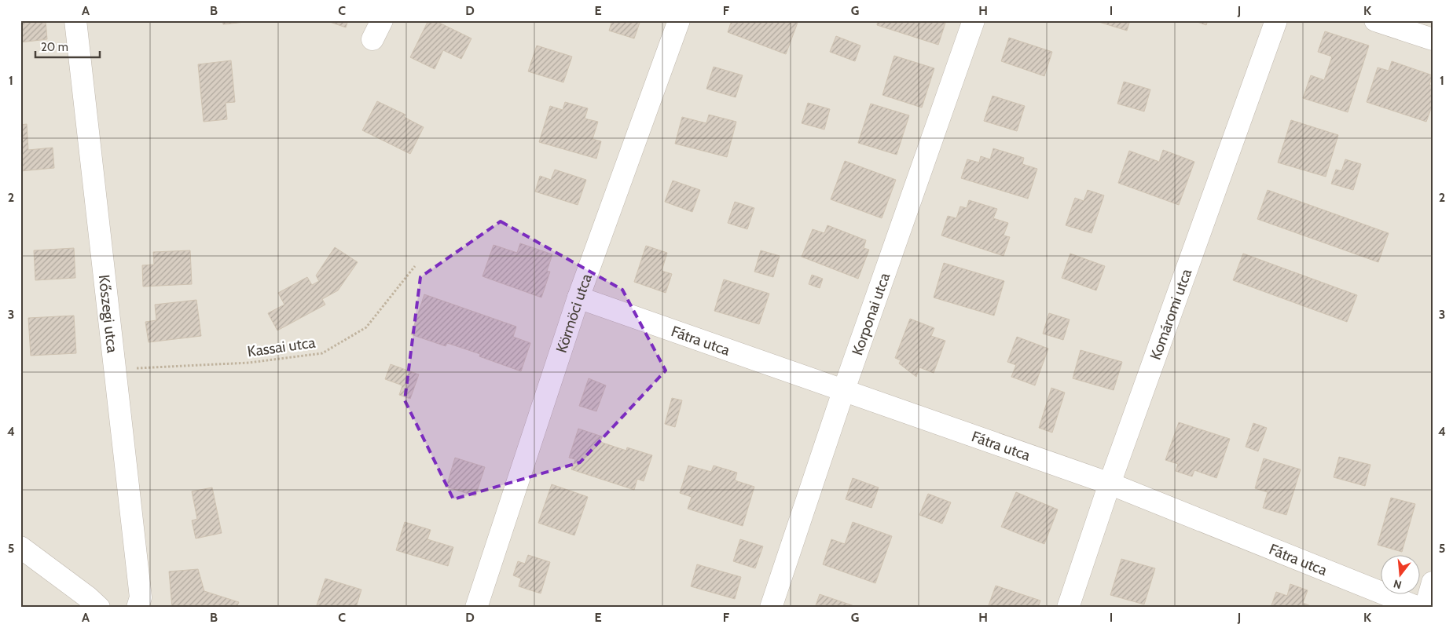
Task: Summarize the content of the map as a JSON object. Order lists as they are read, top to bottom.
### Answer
{
  "streets": {
    "street": [
      "Körmöci utca",
      "Korponai utca",
      "Komáromi utca",
      "Kőszegi utca",
      "Fátra utca"
    ],
    "path": ["Kassai utca"]
  },
  "crossings": [
    ["Körmöci utca", "Fátra utca"],
    ["Korponai utca", "Fátra utca"],
    ["Komáromi utca", "Fátra utca"],
    ["Kőszegi utca", "Kassai utca"]
  ],
  "scale_bar": "20 m",
  "north": "bottom",
  "grid": {
    "columns": [
      "A",
      "B",
      "C",
      "D",
      "E",
      "F",
      "G",
      "H",
      "I",
      "J",
      "K"
    ],
    "rows": [
      "1",
      "2",
      "3",
      "4",
      "5"
    ]
  }
}
